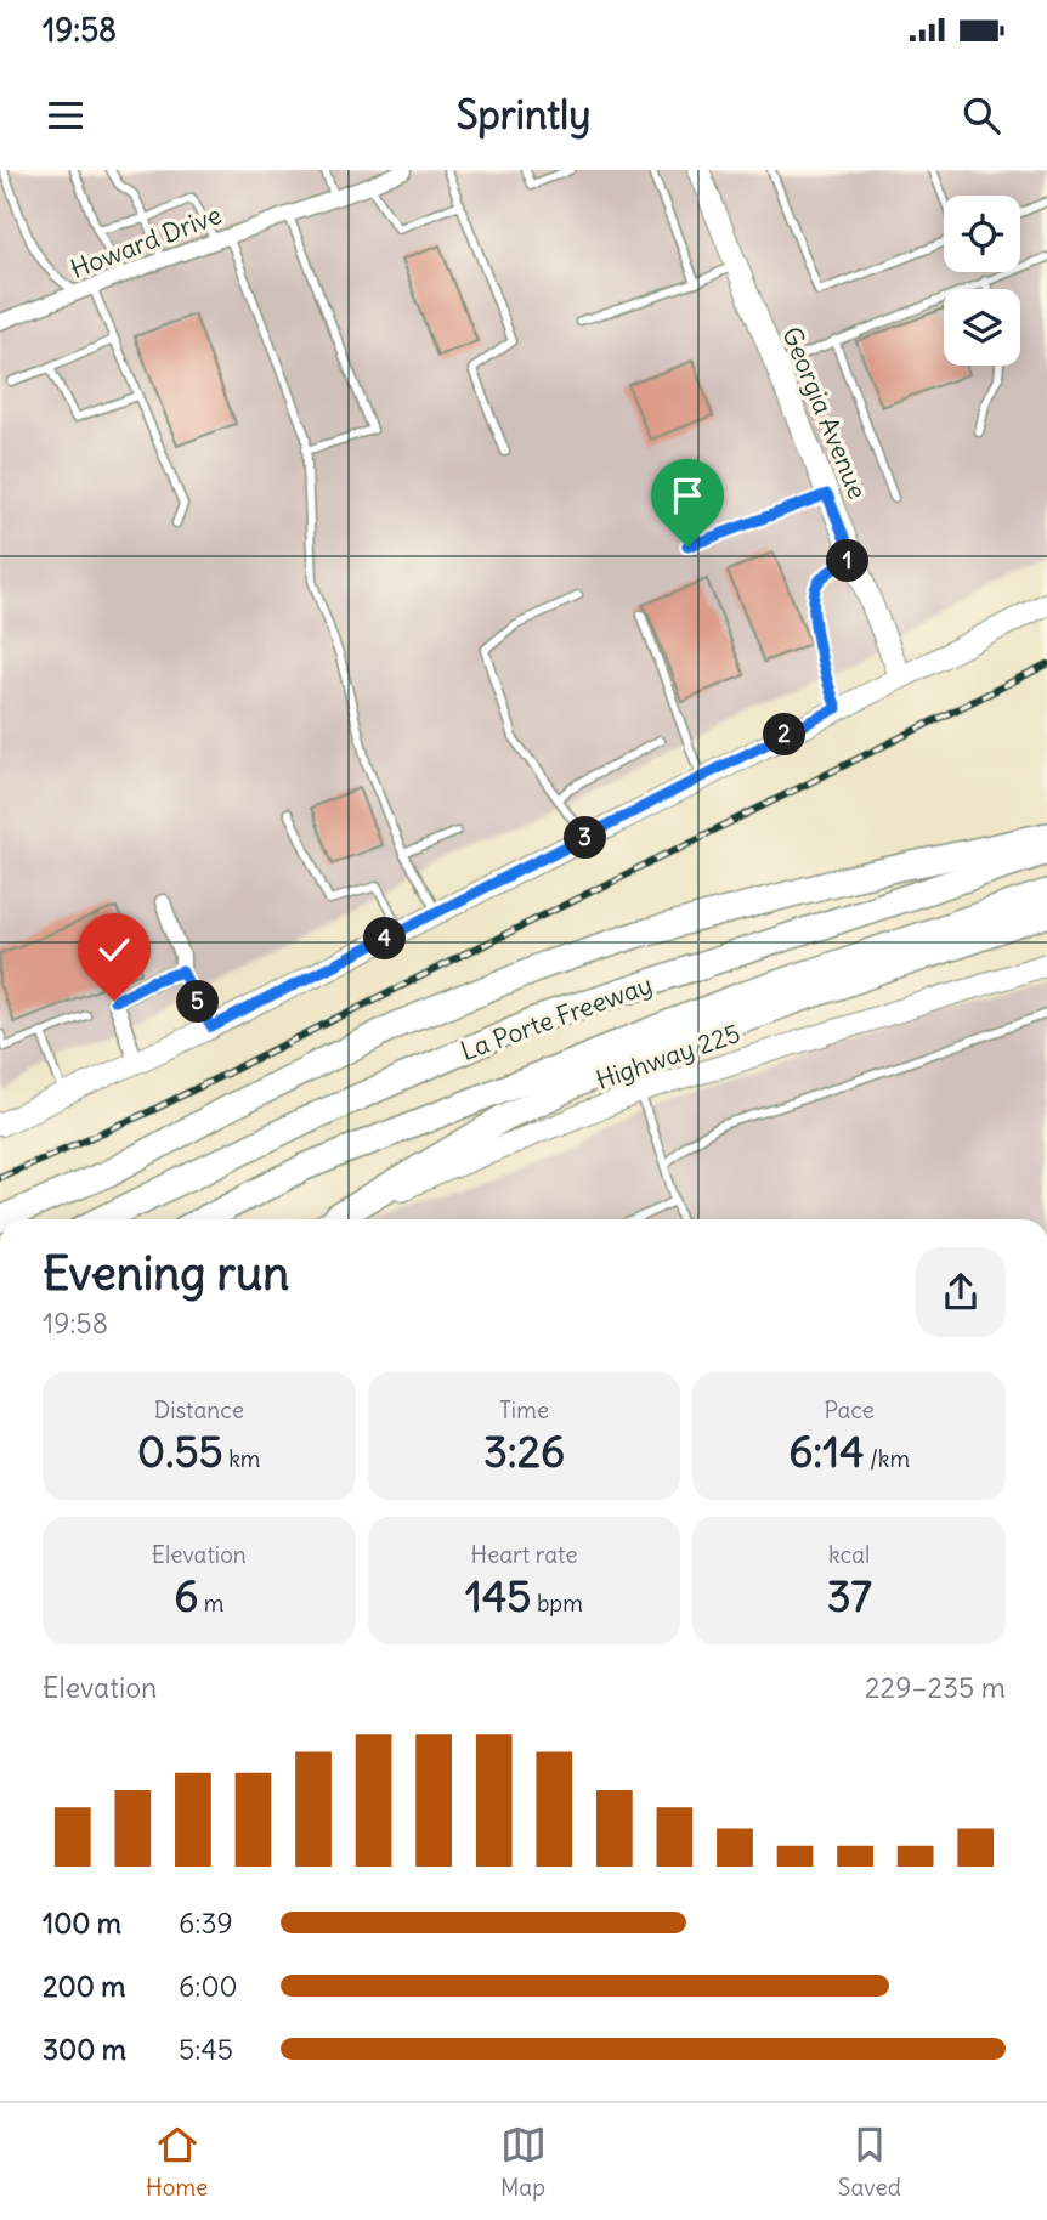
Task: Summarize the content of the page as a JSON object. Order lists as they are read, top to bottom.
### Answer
{
  "streets": {
    "highway": ["La Porte Freeway"],
    "street": ["Howard Drive", "Georgia Avenue", "Highway 225"]
  },
  "page": {
    "status": "19:58",
    "header": "Sprintly",
    "pins": [
      "1",
      "2",
      "3",
      "4",
      "5"
    ],
    "heading": ["Evening run", "19:58"],
    "stats": [
      ["Distance", "0.55 km"],
      ["Time", "3:26"],
      ["Pace", "6:14 /km"],
      ["Elevation", "6 m"],
      ["Heart rate", "145 bpm"],
      ["kcal", "37"]
    ],
    "chart": ["Elevation", "229–235 m"],
    "list": [
      {
        "name": "100 m",
        "note": "6:39"
      },
      {
        "name": "200 m",
        "note": "6:00"
      },
      {
        "name": "300 m",
        "note": "5:45"
      }
    ],
    "tabs": ["Home", "Map", "Saved"]
  }
}
